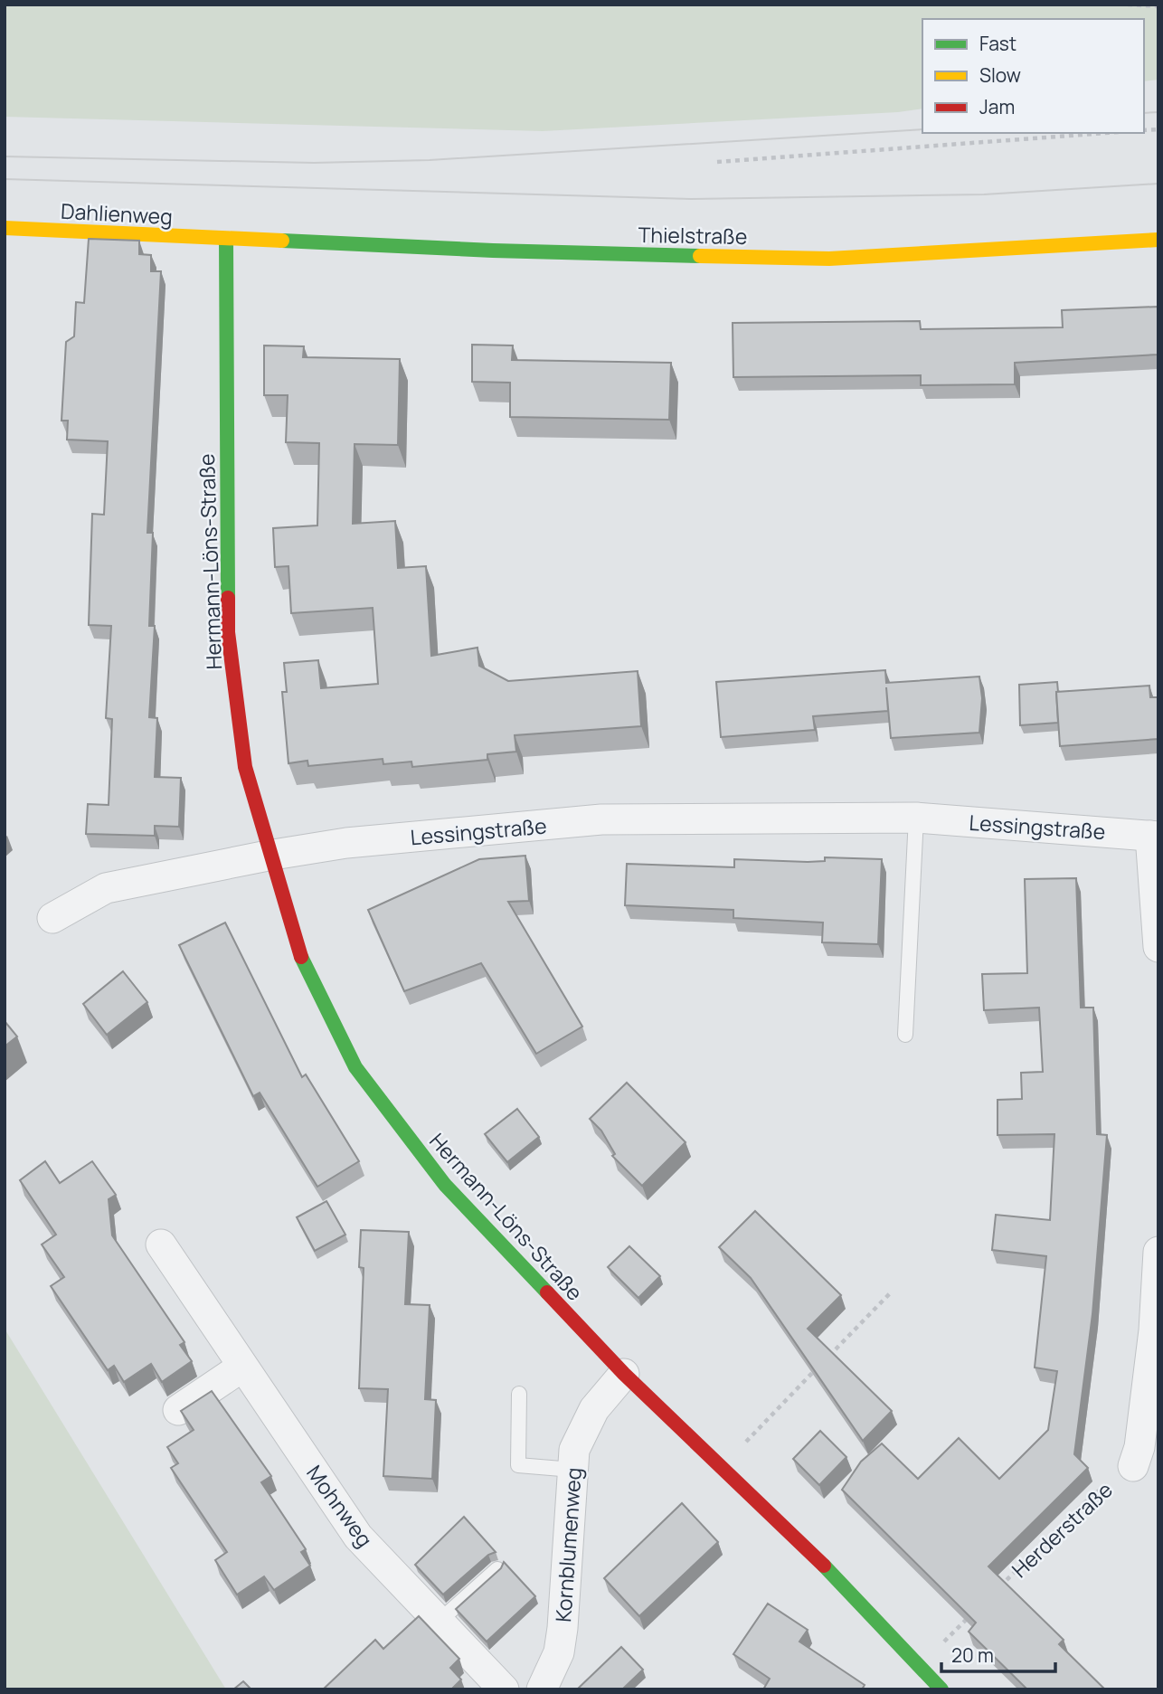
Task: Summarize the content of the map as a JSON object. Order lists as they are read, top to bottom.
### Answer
{
  "streets": {
    "street": [
      "Dahlienweg",
      "Thielstraße",
      "Hermann-Löns-Straße",
      "Lessingstraße",
      "Mohnweg",
      "Kornblumenweg"
    ],
    "path": ["Herderstraße"]
  },
  "crossings": [
    ["Dahlienweg", "Thielstraße"],
    ["Dahlienweg", "Hermann-Löns-Straße"],
    ["Thielstraße", "Hermann-Löns-Straße"],
    ["Hermann-Löns-Straße", "Lessingstraße"],
    ["Hermann-Löns-Straße", "Kornblumenweg"]
  ],
  "legend": ["Fast", "Slow", "Jam"],
  "scale_bar": "20 m"
}
